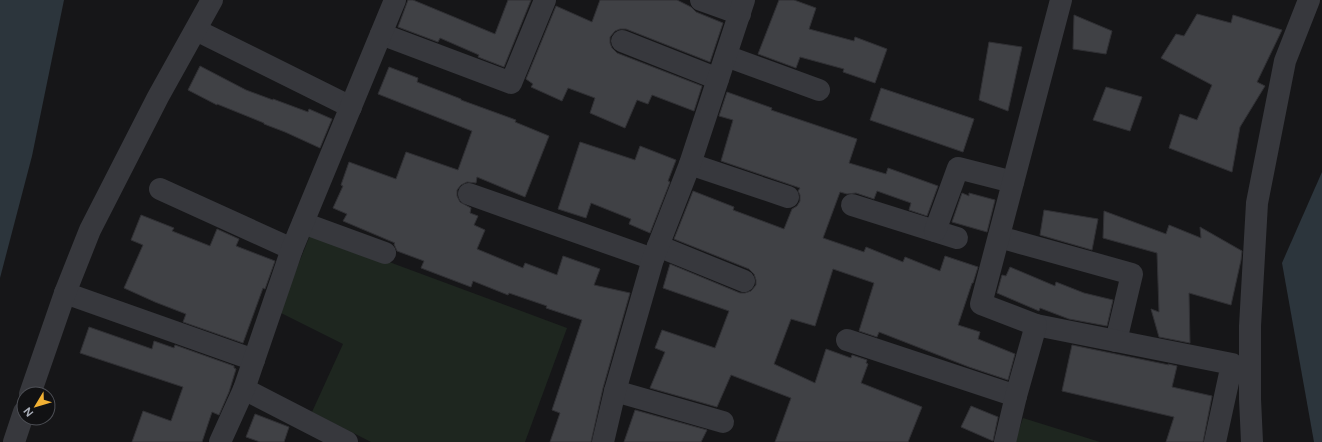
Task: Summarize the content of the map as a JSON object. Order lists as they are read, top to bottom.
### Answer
{
  "north": "bottom left"
}
